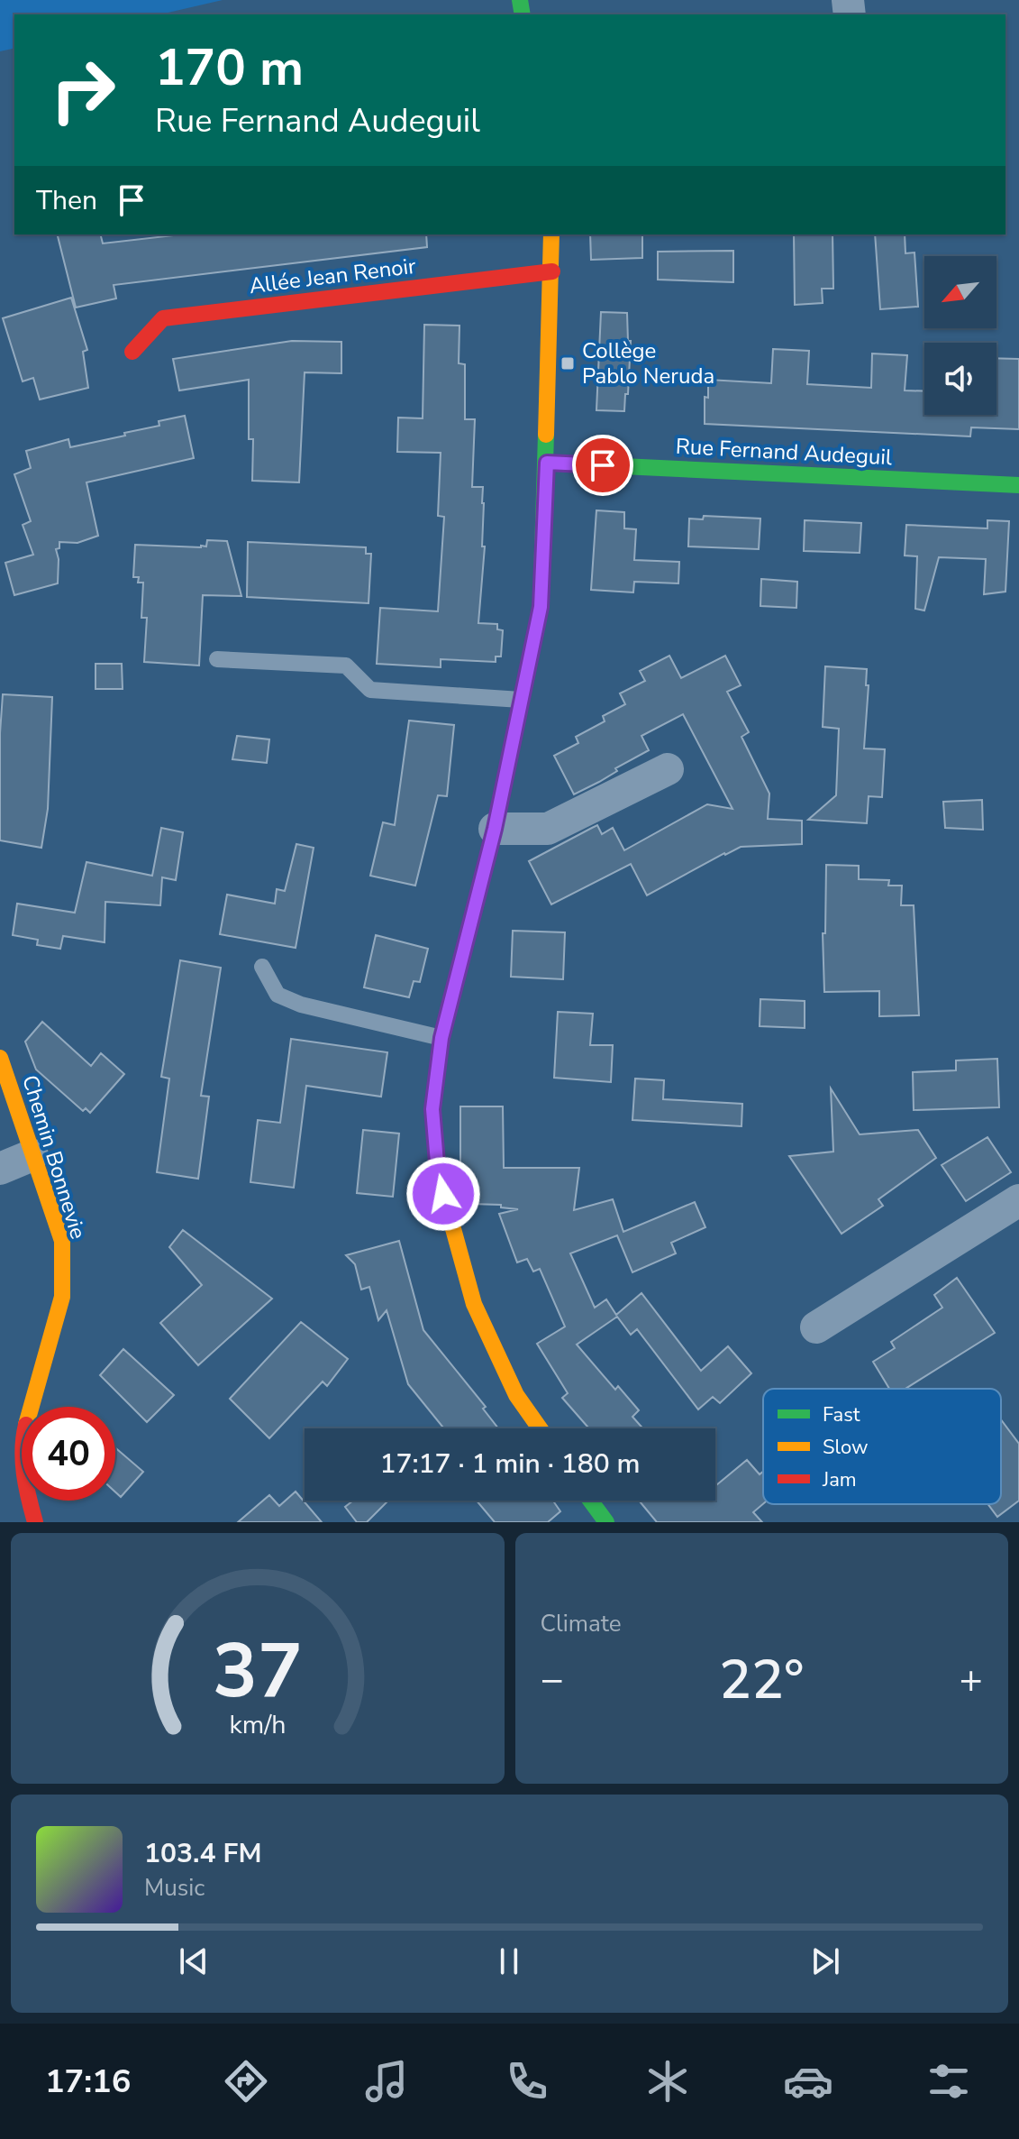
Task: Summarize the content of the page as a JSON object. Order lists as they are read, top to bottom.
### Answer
{
  "streets": {
    "street": ["Allée Jean Renoir", "Rue Fernand Audeguil", "Chemin Bonnevie"]
  },
  "places": {
    "transit": ["Collège Pablo Neruda"]
  },
  "legend": ["Fast", "Slow", "Jam"],
  "north": "bottom left",
  "page": {
    "turn": ["170 m", "Rue Fernand Audeguil"],
    "then": "Then",
    "limit": "40",
    "trip": "17:17 · 1 min · 180 m",
    "tile": "Climate",
    "heat": ["−", "22°", "+"],
    "song": ["103.4 FM", "Music"],
    "tabs": "17:16",
    "gauge": ["37", "km/h"]
  }
}
